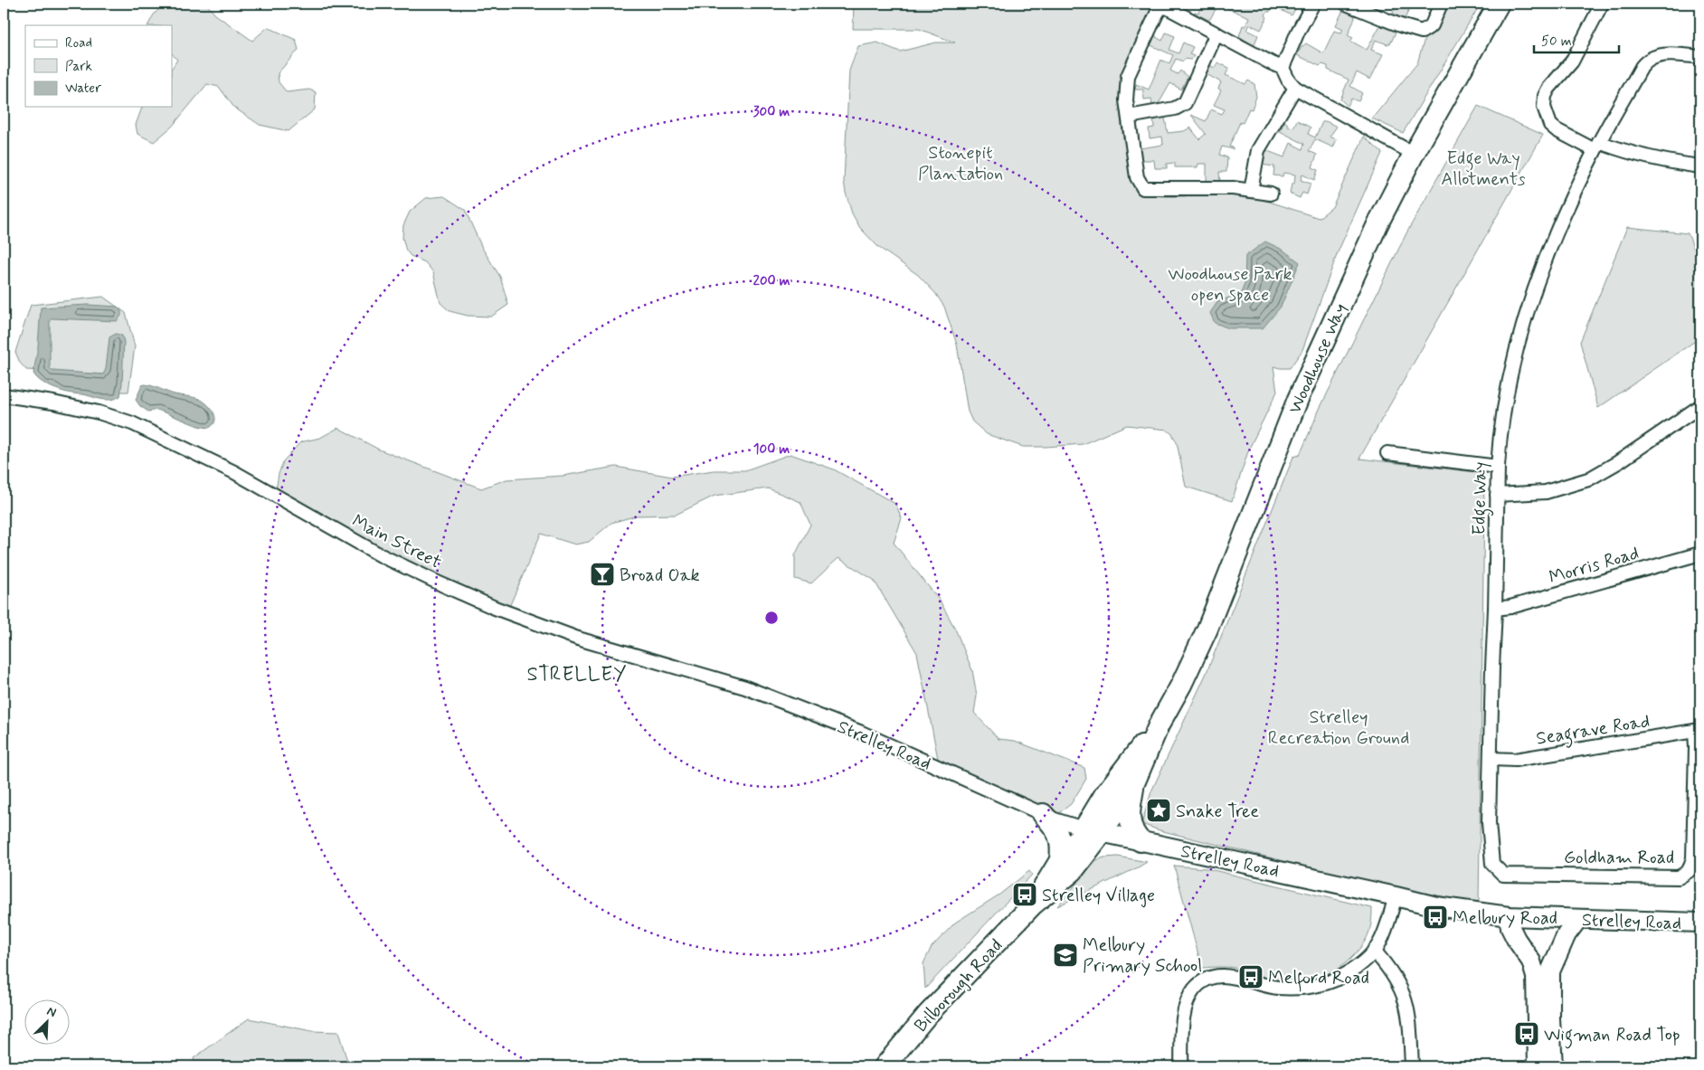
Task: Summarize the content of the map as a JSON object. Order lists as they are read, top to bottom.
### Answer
{
  "streets": {
    "main road": ["Woodhouse Way", "Strelley Road", "Bilborough Road"],
    "street": [
      "Edge Way",
      "Main Street",
      "Morris Road",
      "Seagrave Road",
      "Goldham Road"
    ]
  },
  "crossings": [
    ["Woodhouse Way", "Strelley Road"],
    ["Woodhouse Way", "Bilborough Road"],
    ["Edge Way", "Morris Road"],
    ["Edge Way", "Seagrave Road"],
    ["Edge Way", "Goldham Road"],
    ["Main Street", "Strelley Road"],
    ["Seagrave Road", "Goldham Road"],
    ["Strelley Road", "Bilborough Road"]
  ],
  "districts": ["STRELLEY"],
  "parks": [
    "Stonepit Plantation",
    "Edge Way Allotments",
    "Woodhouse Park open space",
    "Strelley Recreation Ground"
  ],
  "places": {
    "bar": ["Broad Oak"],
    "place": ["Snake Tree"],
    "bus stop": [
      "Strelley Village",
      "Melbury Road",
      "Melford Road",
      "Wigman Road Top"
    ],
    "school or university": ["Melbury Primary School"]
  },
  "legend": ["Road", "Park", "Water"],
  "scale_bar": "50 m",
  "north": "top right",
  "rings": ["300 m", "200 m", "100 m"]
}
